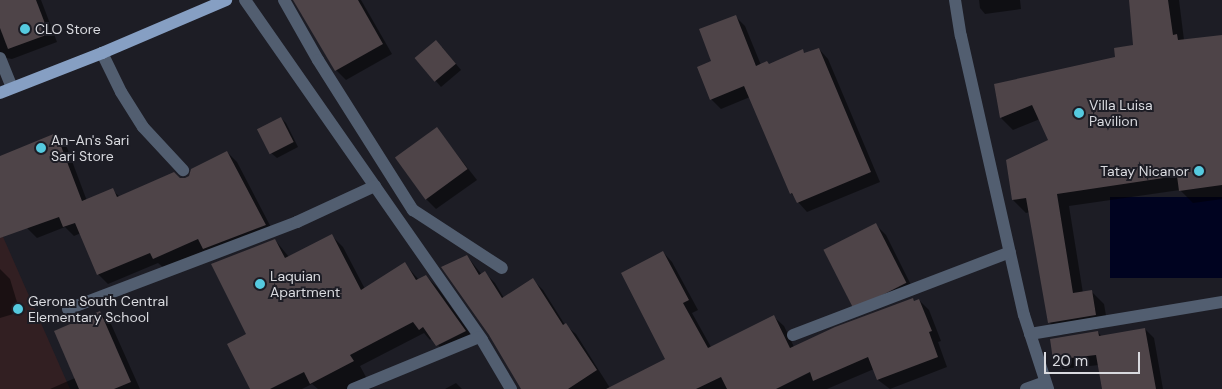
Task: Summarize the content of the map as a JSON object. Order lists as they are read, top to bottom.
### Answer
{
  "places": [
    "CLO Store",
    "Villa Luisa Pavilion",
    "An-An's Sari Sari Store",
    "Tatay Nicanor",
    "Laquian Apartment",
    "Gerona South Central Elementary School"
  ],
  "scale_bar": "20 m"
}
